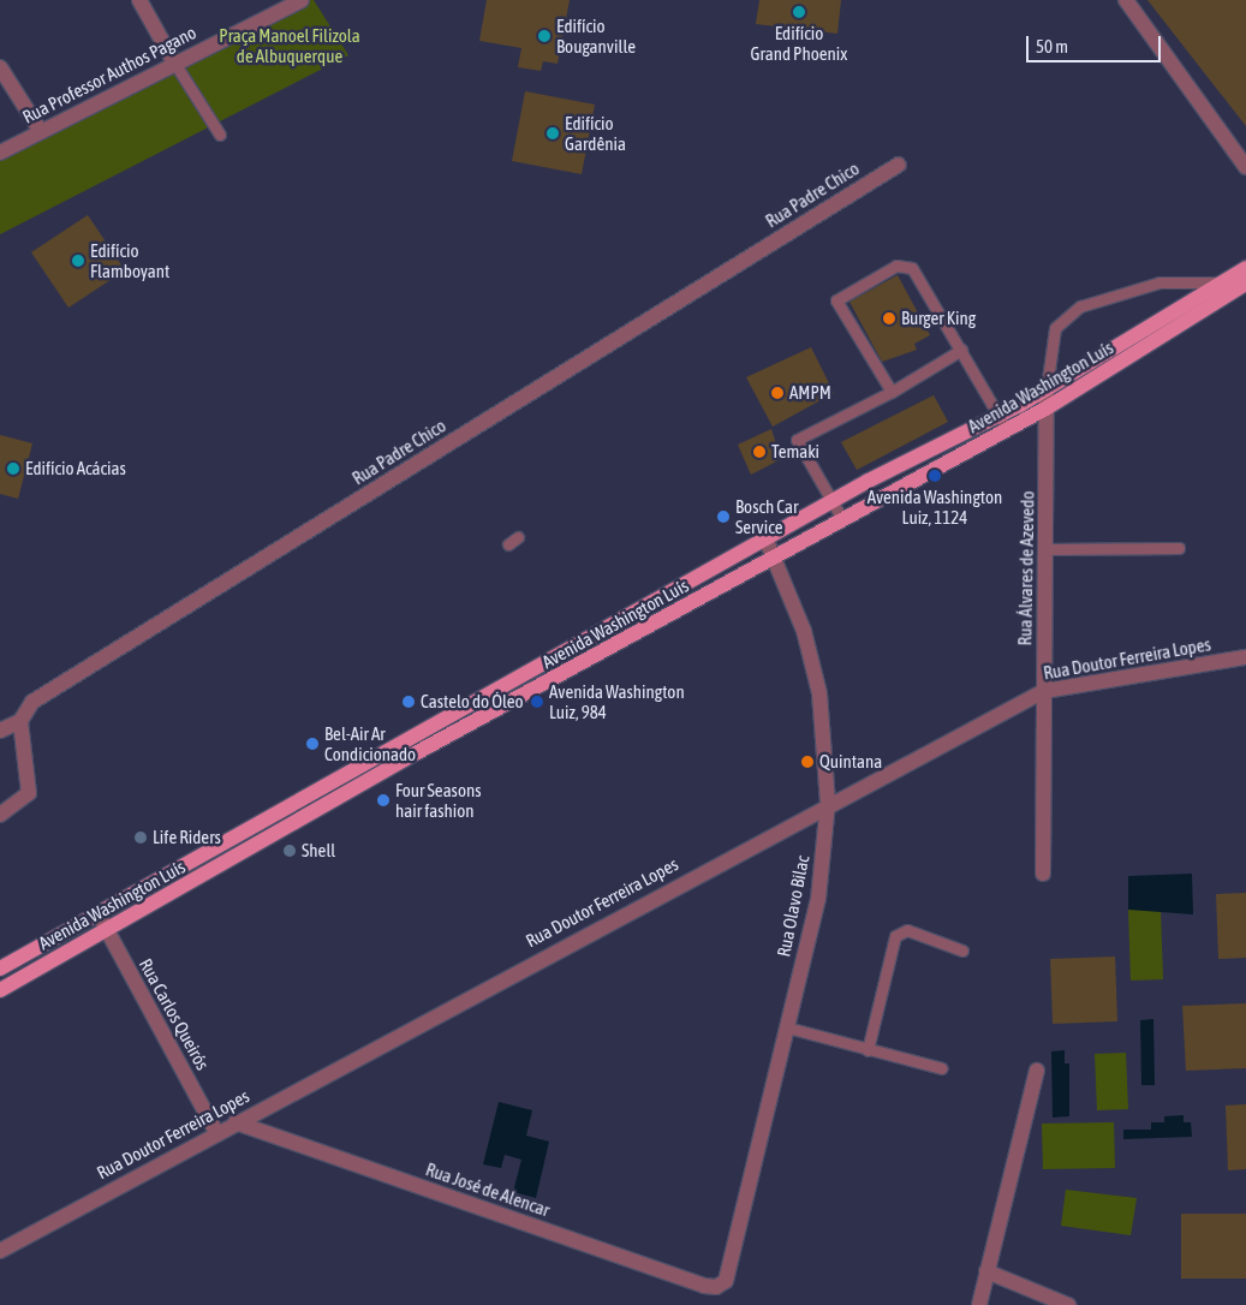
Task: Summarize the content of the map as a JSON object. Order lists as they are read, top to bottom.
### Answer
{
  "streets": {
    "main road": ["Avenida Washington Luís"],
    "street": [
      "Rua Professor Authos Pagano",
      "Rua Padre Chico",
      "Rua Álvares de Azevedo",
      "Rua Doutor Ferreira Lopes",
      "Rua Olavo Bilac",
      "Rua Carlos Queirós",
      "Rua José de Alencar"
    ]
  },
  "crossings": [
    ["Avenida Washington Luís", "Rua Álvares de Azevedo"],
    ["Avenida Washington Luís", "Rua Olavo Bilac"],
    ["Avenida Washington Luís", "Rua Carlos Queirós"],
    ["Rua Álvares de Azevedo", "Rua Doutor Ferreira Lopes"],
    ["Rua Doutor Ferreira Lopes", "Rua Olavo Bilac"],
    ["Rua Doutor Ferreira Lopes", "Rua Carlos Queirós"],
    ["Rua Doutor Ferreira Lopes", "Rua José de Alencar"],
    ["Rua Olavo Bilac", "Rua José de Alencar"]
  ],
  "parks": ["Praça Manoel Filizola de Albuquerque"],
  "places": [
    "Edifício Grand Phoenix",
    "Edifício Bouganville",
    "Edifício Gardênia",
    "Edifício Flamboyant",
    "Burger King",
    "AMPM",
    "Temaki",
    "Edifício Acácias",
    "Avenida Washington Luiz, 1124",
    "Bosch Car Service",
    "Castelo do Óleo",
    "Avenida Washington Luiz, 984",
    "Bel-Air Ar Condicionado",
    "Quintana",
    "Four Seasons hair fashion",
    "Life Riders",
    "Shell"
  ],
  "scale_bar": "50 m"
}
